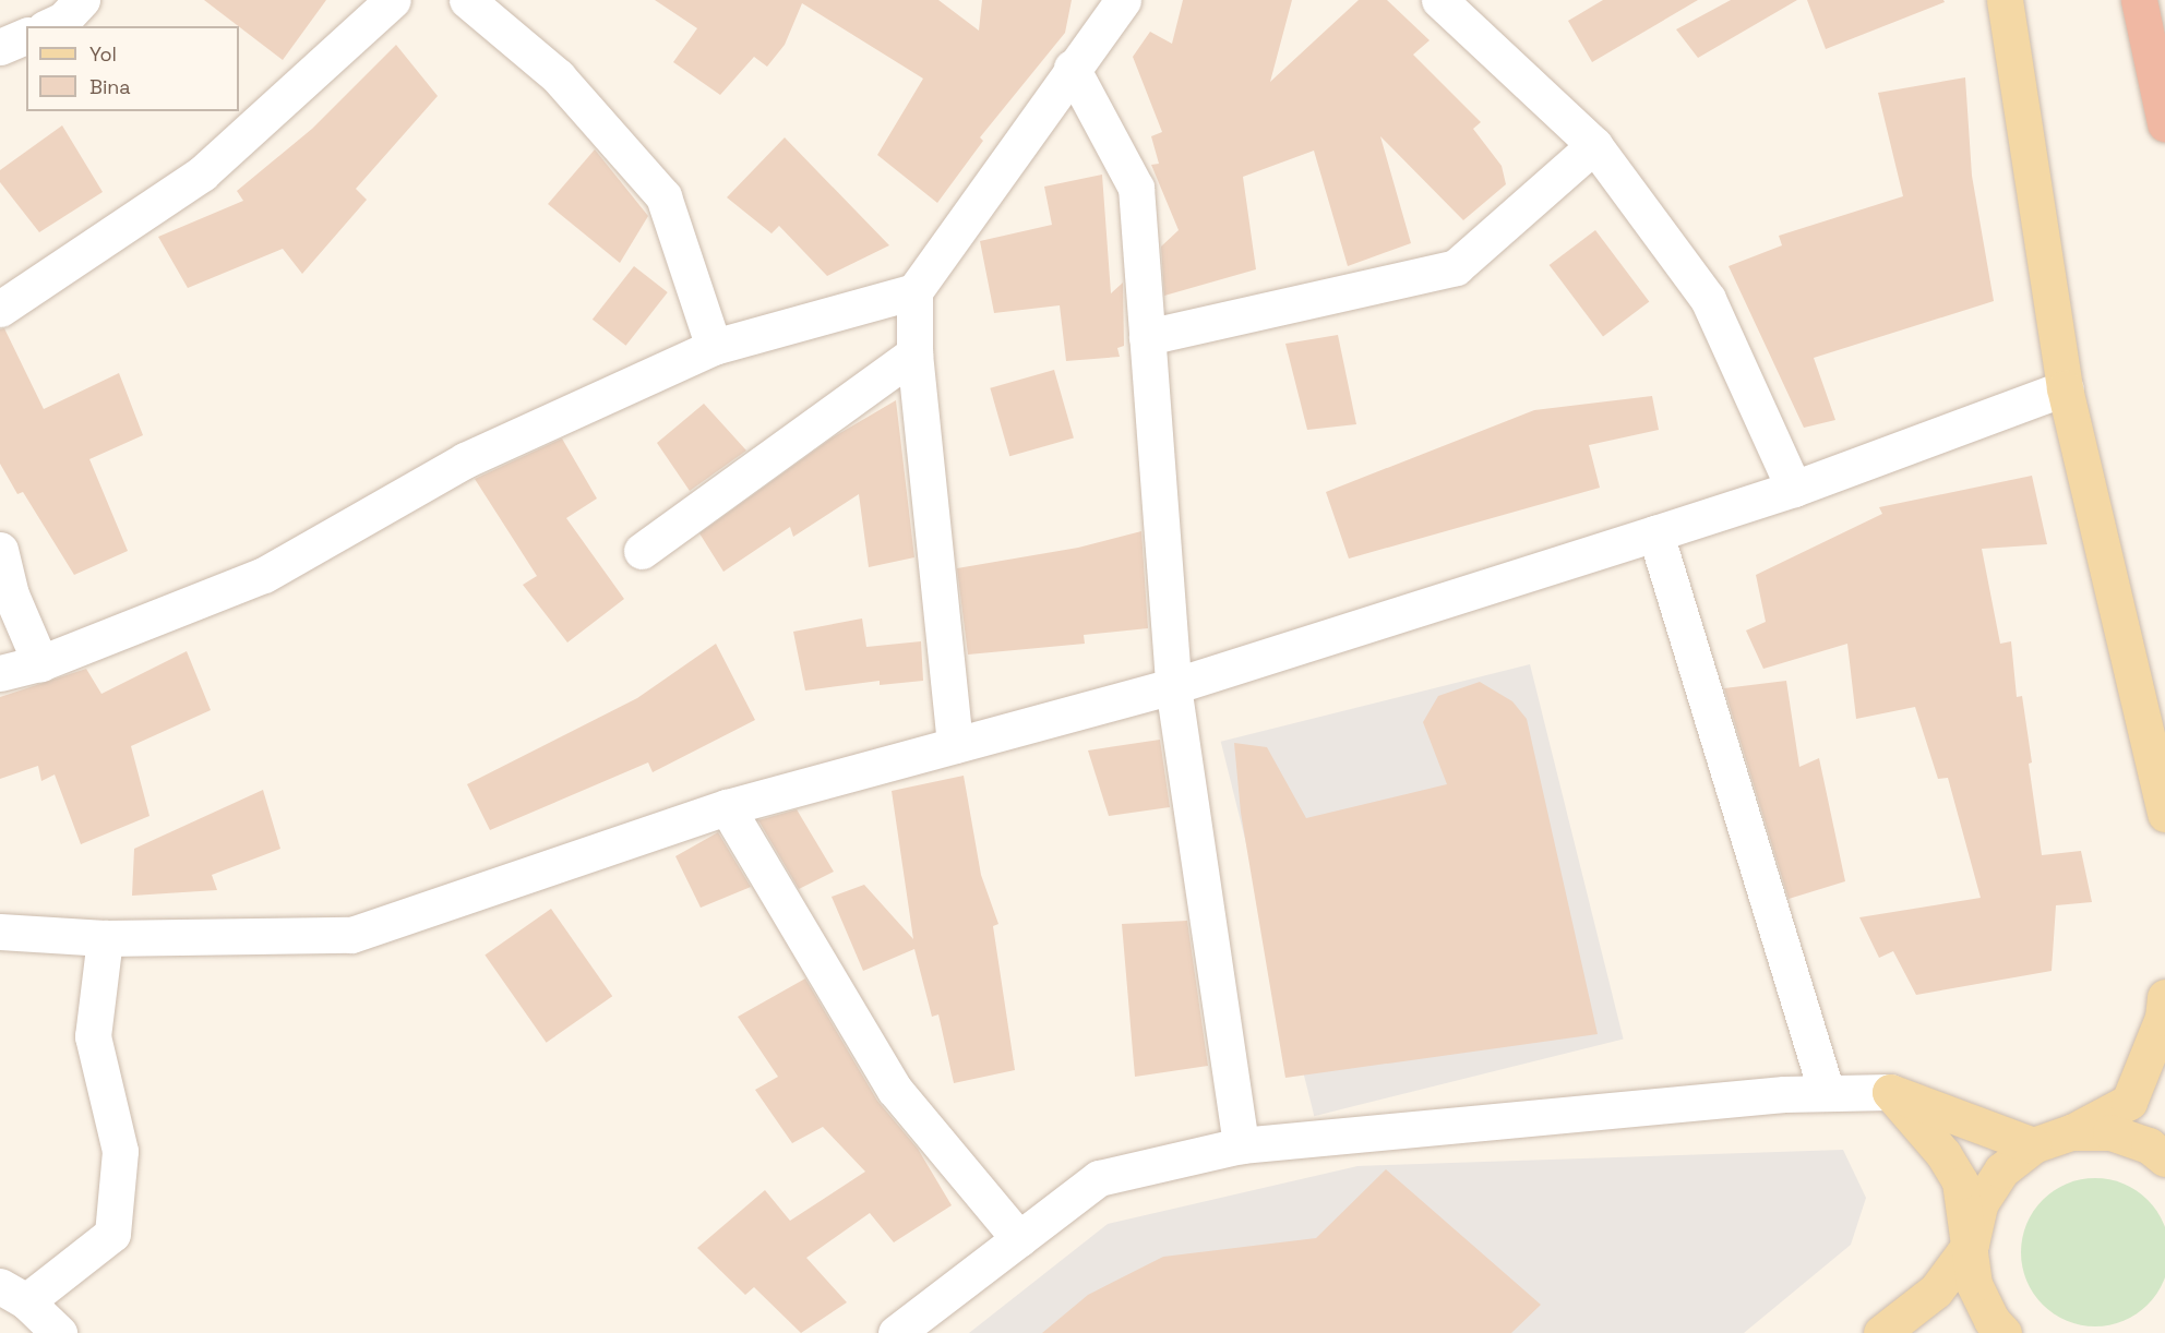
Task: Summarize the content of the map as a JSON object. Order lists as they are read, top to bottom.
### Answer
{
  "legend": ["Yol", "Bina"]
}
